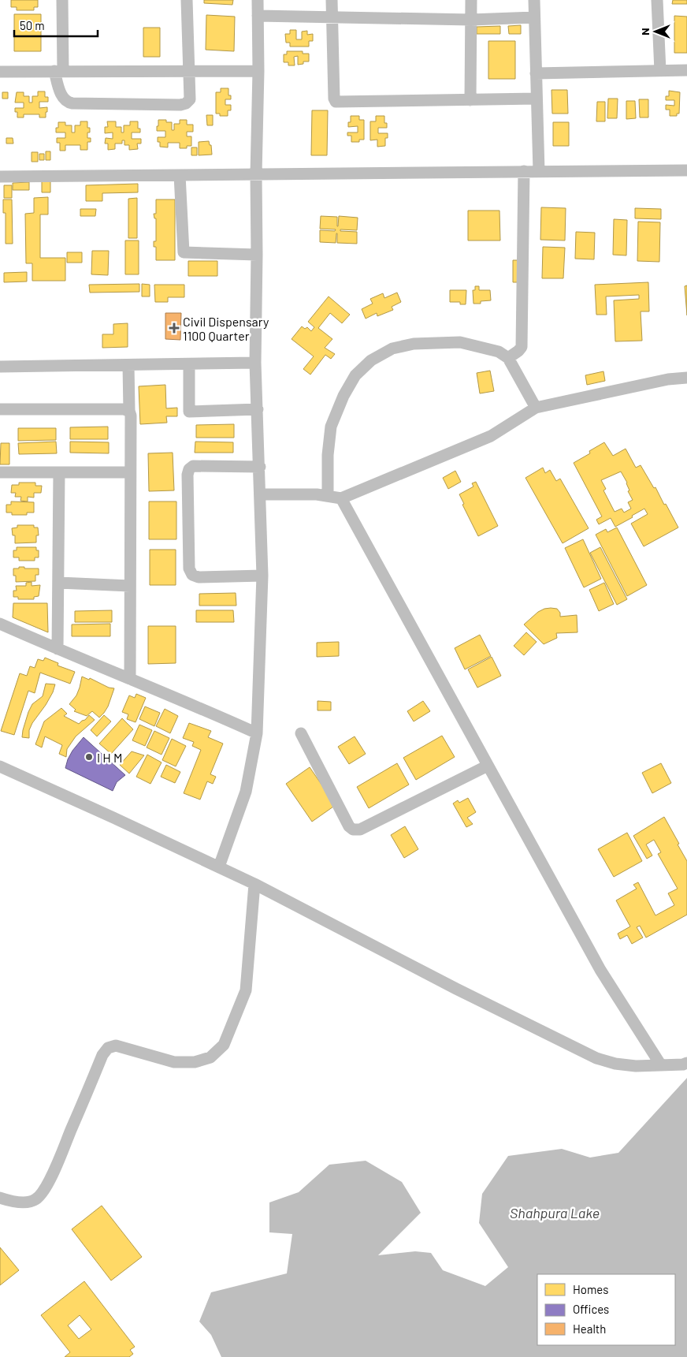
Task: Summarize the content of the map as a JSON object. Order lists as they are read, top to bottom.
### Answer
{
  "water": ["Shahpura Lake"],
  "places": {
    "health": ["Civil Dispensary 1100 Quarter"],
    "other": ["I H M"]
  },
  "legend": ["Homes", "Offices", "Health"],
  "scale_bar": "50 m",
  "north": "left"
}
